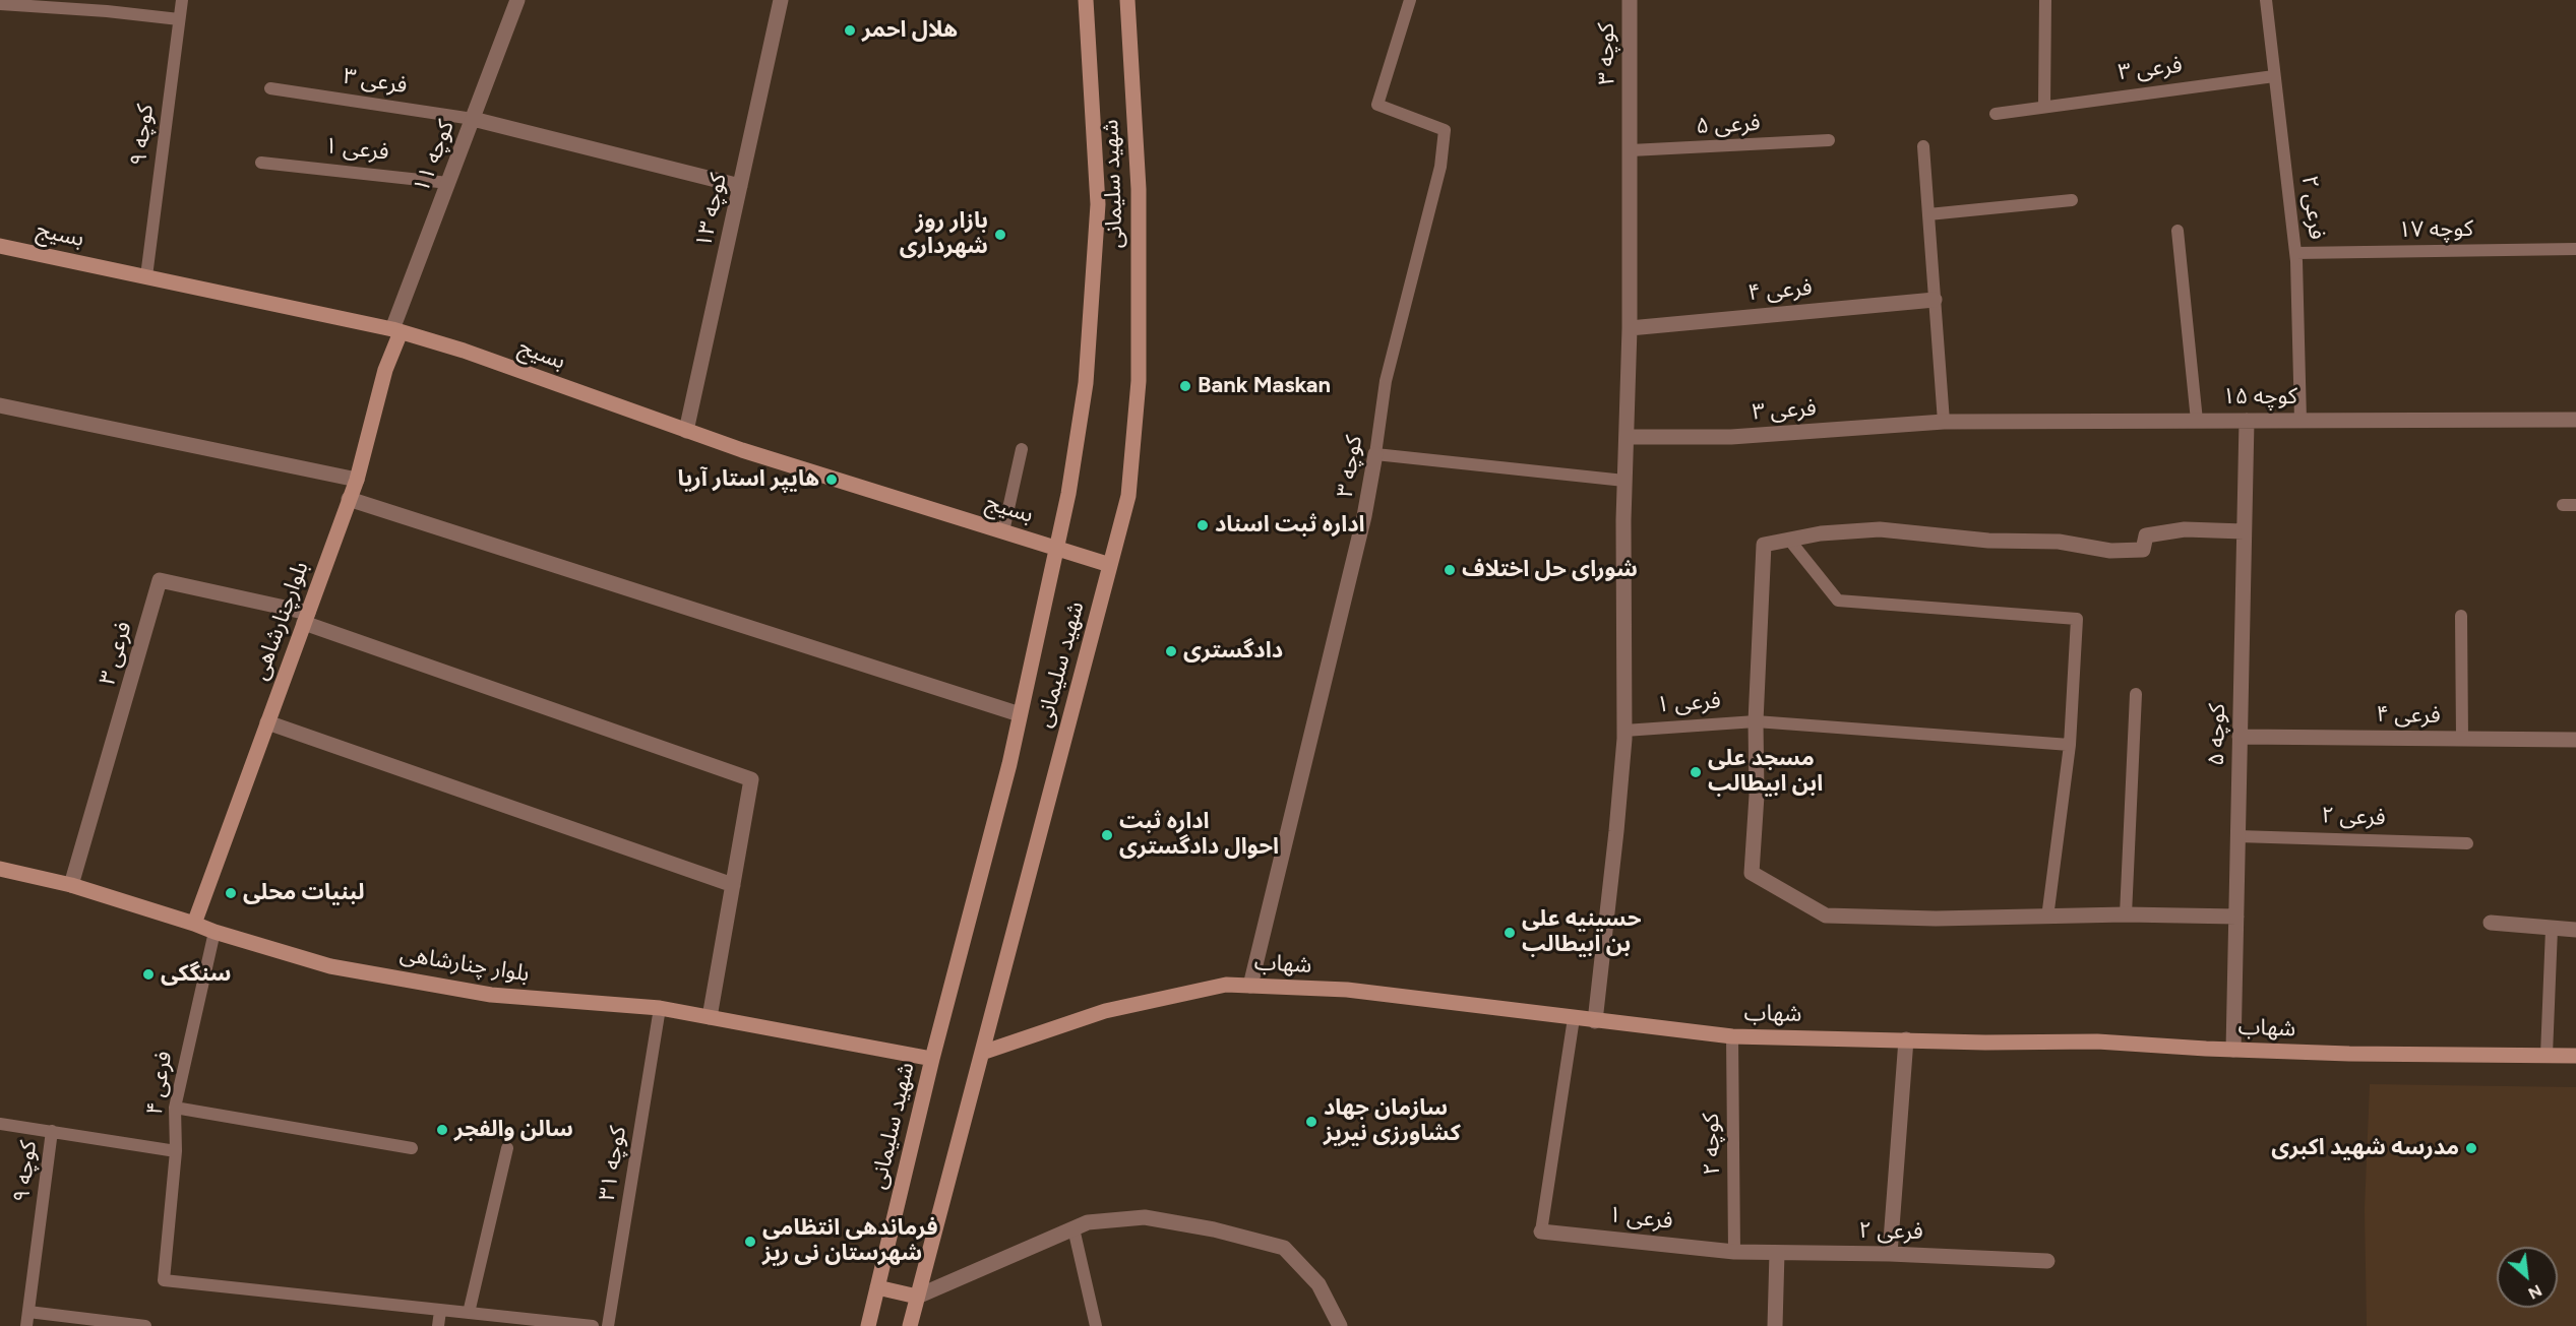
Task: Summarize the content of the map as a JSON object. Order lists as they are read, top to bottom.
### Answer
{
  "streets": {
    "street": [
      "کوچه ۳",
      "فرعی ۳",
      "فرعی ۱",
      "کوچه ۱۱",
      "شهید سلیمانی",
      "فرعی ۲",
      "کوچه ۱۳",
      "بسیج",
      "فرعی ۴",
      "کوچه ۱۵",
      "بلوارچنارشاهی",
      "کوچه ۵",
      "بلوار چنارشاهی",
      "شهاب"
    ],
    "lane": [
      "فرعی ۵",
      "کوچه ۹",
      "کوچه ۱۷",
      "کوچه ۲",
      "کوچه ۳۱"
    ]
  },
  "crossings": [
    ["کوچه ۳", "فرعی ۳"],
    ["کوچه ۳", "فرعی ۵"],
    ["کوچه ۳", "فرعی ۱"],
    ["کوچه ۳", "فرعی ۴"],
    ["کوچه ۳", "شهاب"],
    ["فرعی ۳", "کوچه ۱۱"],
    ["فرعی ۳", "فرعی ۲"],
    ["فرعی ۳", "کوچه ۱۵"],
    ["فرعی ۳", "بلوارچنارشاهی"],
    ["فرعی ۳", "بلوار چنارشاهی"],
    ["کوچه ۹", "بسیج"],
    ["فرعی ۱", "کوچه ۱۱"],
    ["فرعی ۱", "فرعی ۲"],
    ["فرعی ۱", "کوچه ۲"],
    ["کوچه ۱۱", "بسیج"],
    ["کوچه ۱۱", "بلوارچنارشاهی"],
    ["شهید سلیمانی", "بسیج"],
    ["شهید سلیمانی", "بلوار چنارشاهی"],
    ["شهید سلیمانی", "شهاب"],
    ["فرعی ۲", "کوچه ۱۷"],
    ["فرعی ۲", "کوچه ۱۵"],
    ["فرعی ۲", "کوچه ۵"],
    ["فرعی ۲", "کوچه ۲"],
    ["کوچه ۱۳", "بسیج"],
    ["بسیج", "بلوارچنارشاهی"],
    ["فرعی ۴", "کوچه ۵"],
    ["فرعی ۴", "بلوار چنارشاهی"],
    ["کوچه ۱۵", "کوچه ۵"],
    ["بلوارچنارشاهی", "بلوار چنارشاهی"],
    ["کوچه ۵", "شهاب"],
    ["بلوار چنارشاهی", "کوچه ۳۱"],
    ["شهاب", "کوچه ۲"]
  ],
  "places": [
    "هلال احمر",
    "بازار روز شهرداری",
    "Bank Maskan",
    "هایپر استار آریا",
    "اداره ثبت اسناد",
    "شورای حل اختلاف",
    "دادگستری",
    "مسجد علی ابن ابیطالب",
    "اداره ثبت احوال دادگستری",
    "لبنیات محلی",
    "حسینیه علی بن ابیطالب",
    "سنگکی",
    "سازمان جهاد کشاورزی نیریز",
    "سالن والفجر",
    "مدرسه شهید اکبری",
    "فرماندهی انتظامی شهرستان نی ریز"
  ],
  "north": "bottom right"
}
